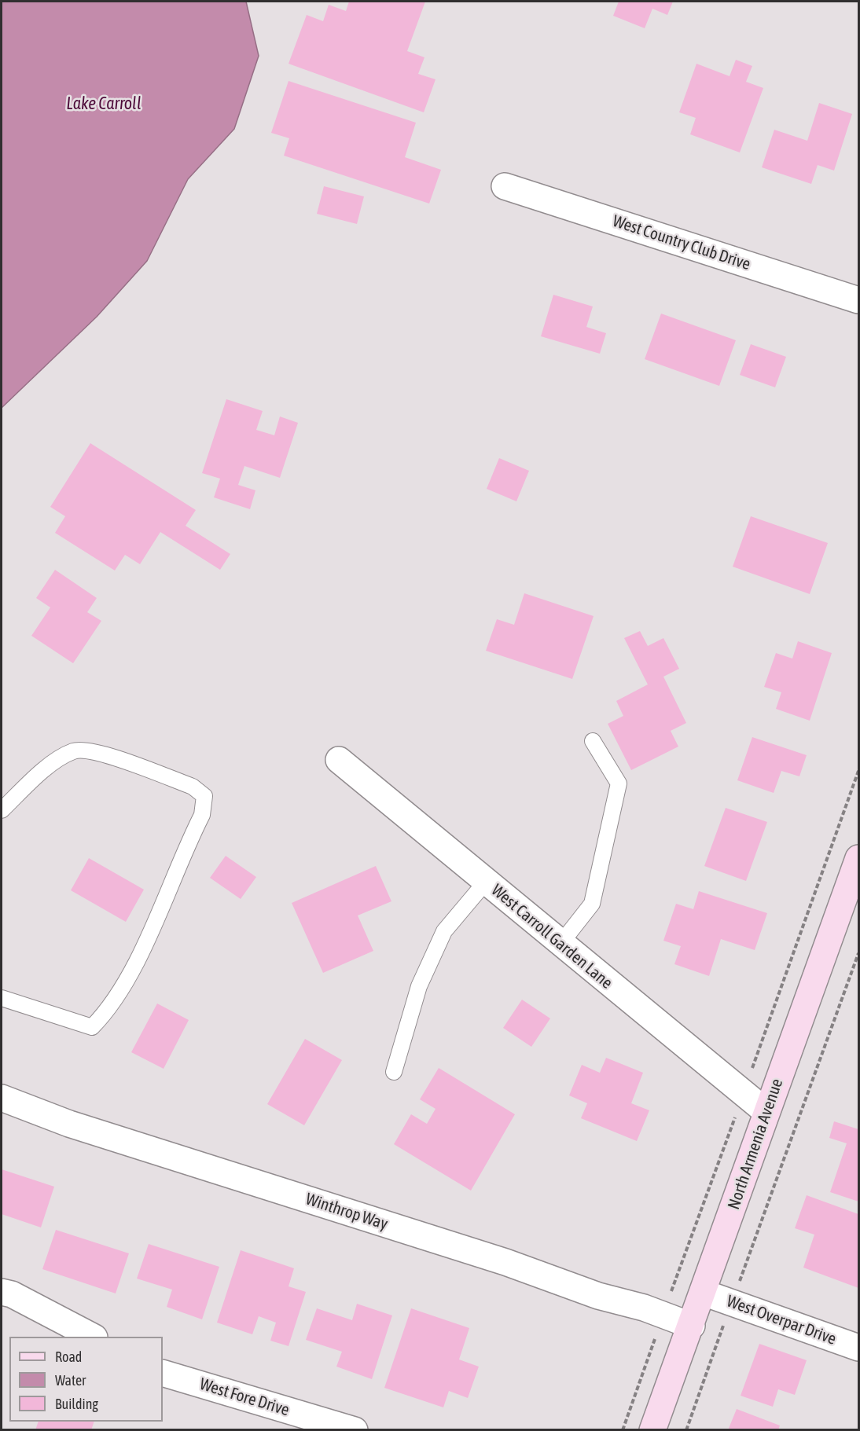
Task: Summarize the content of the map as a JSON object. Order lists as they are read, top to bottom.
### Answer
{
  "streets": {
    "main road": ["North Armenia Avenue"],
    "street": [
      "West Country Club Drive",
      "West Carroll Garden Lane",
      "Winthrop Way",
      "West Overpar Drive",
      "West Fore Drive"
    ]
  },
  "crossings": [
    ["West Carroll Garden Lane", "North Armenia Avenue"],
    ["North Armenia Avenue", "Winthrop Way"],
    ["North Armenia Avenue", "West Overpar Drive"]
  ],
  "water": ["Lake Carroll"],
  "legend": ["Road", "Water", "Building"]
}
